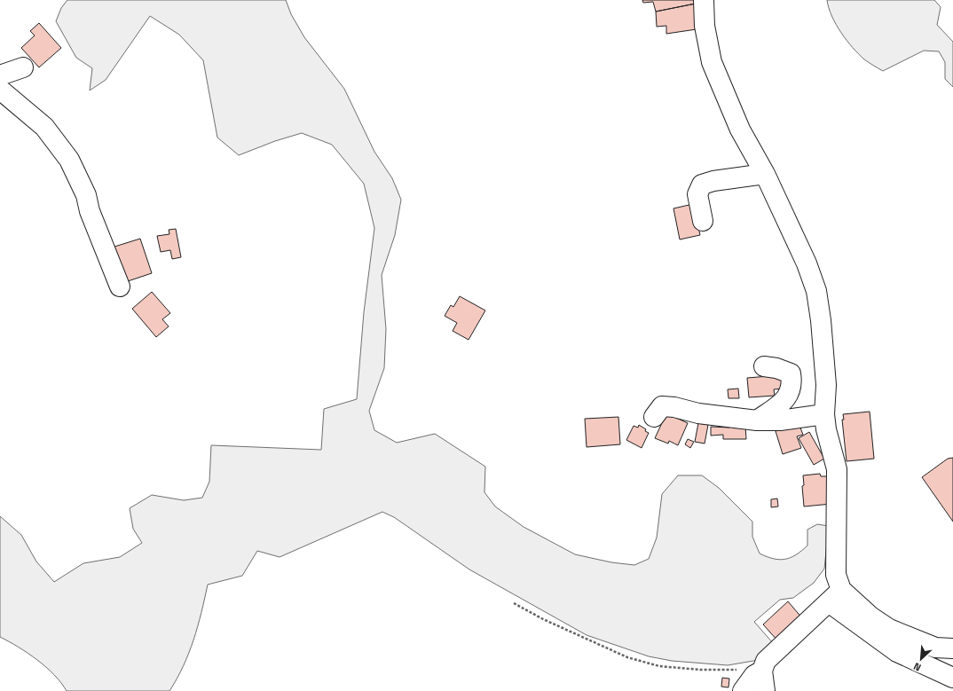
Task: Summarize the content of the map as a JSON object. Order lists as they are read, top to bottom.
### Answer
{
  "north": "bottom left"
}
